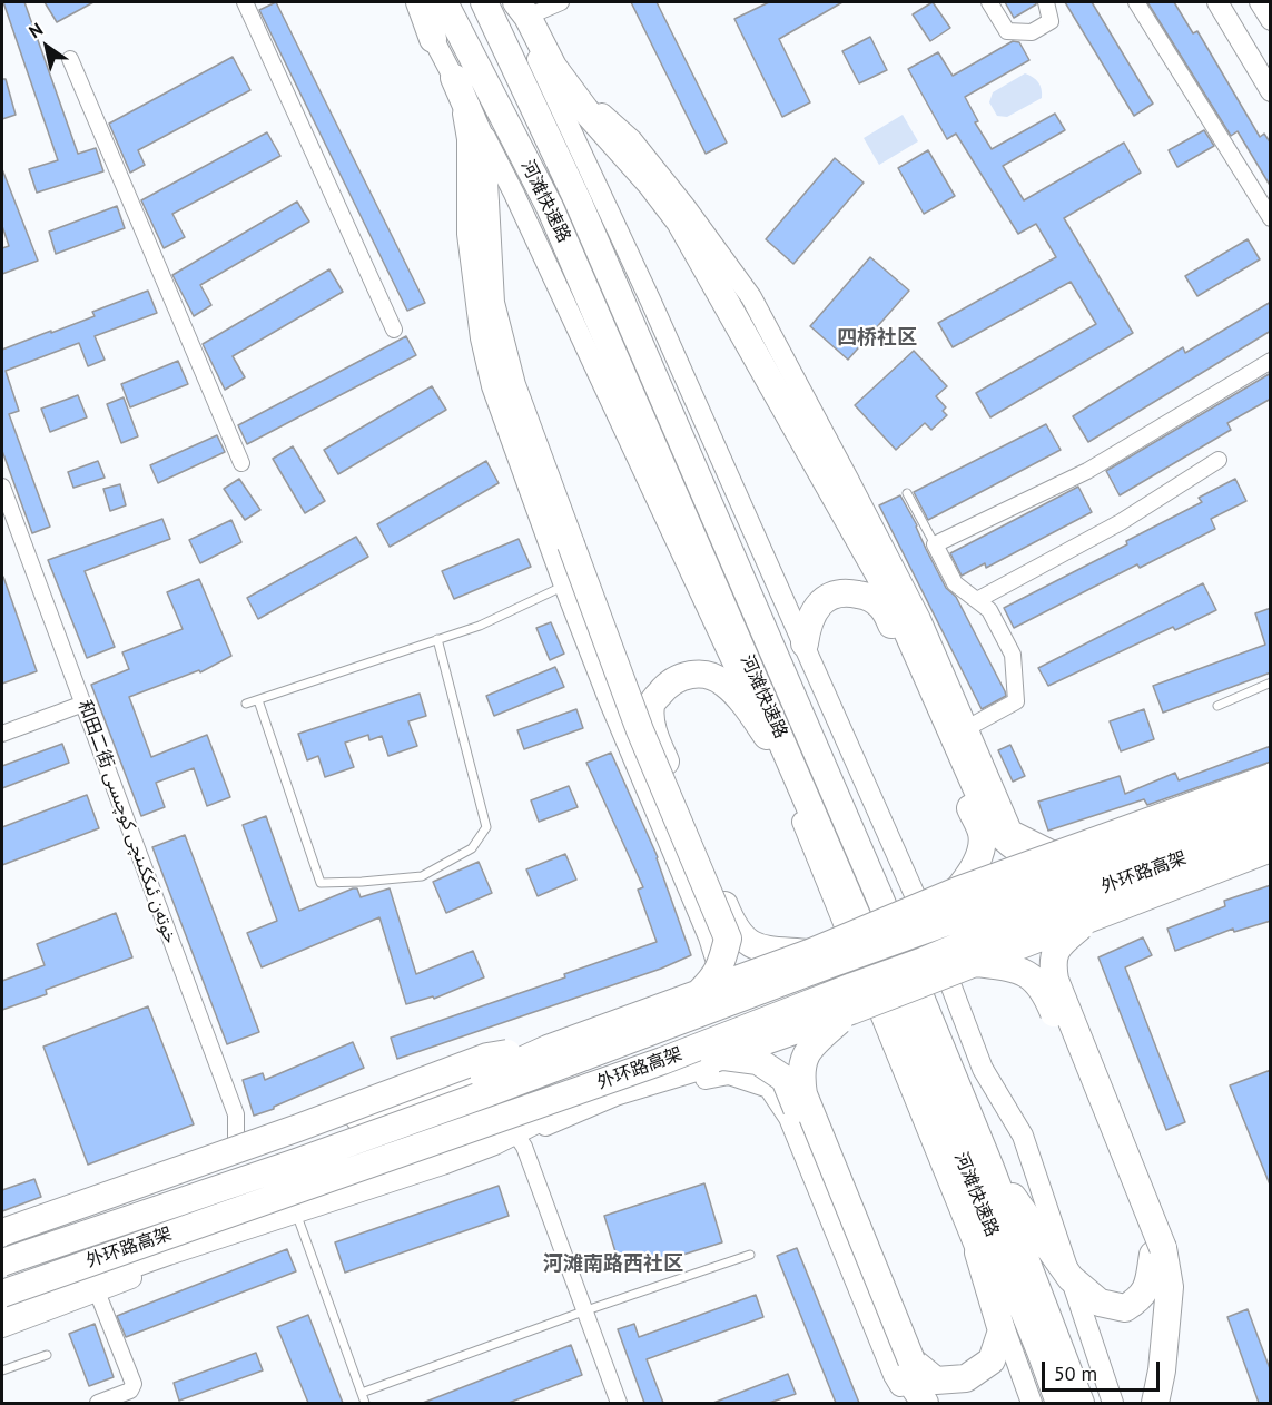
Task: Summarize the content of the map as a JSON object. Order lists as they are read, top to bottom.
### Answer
{
  "streets": {
    "highway": ["河滩快速路", "外环路高架"],
    "street": ["和田二街 خوتەن ئىككىنچى كوچىسى"]
  },
  "districts": ["四桥社区", "河滩南路西社区"],
  "scale_bar": "50 m",
  "north": "top left"
}
